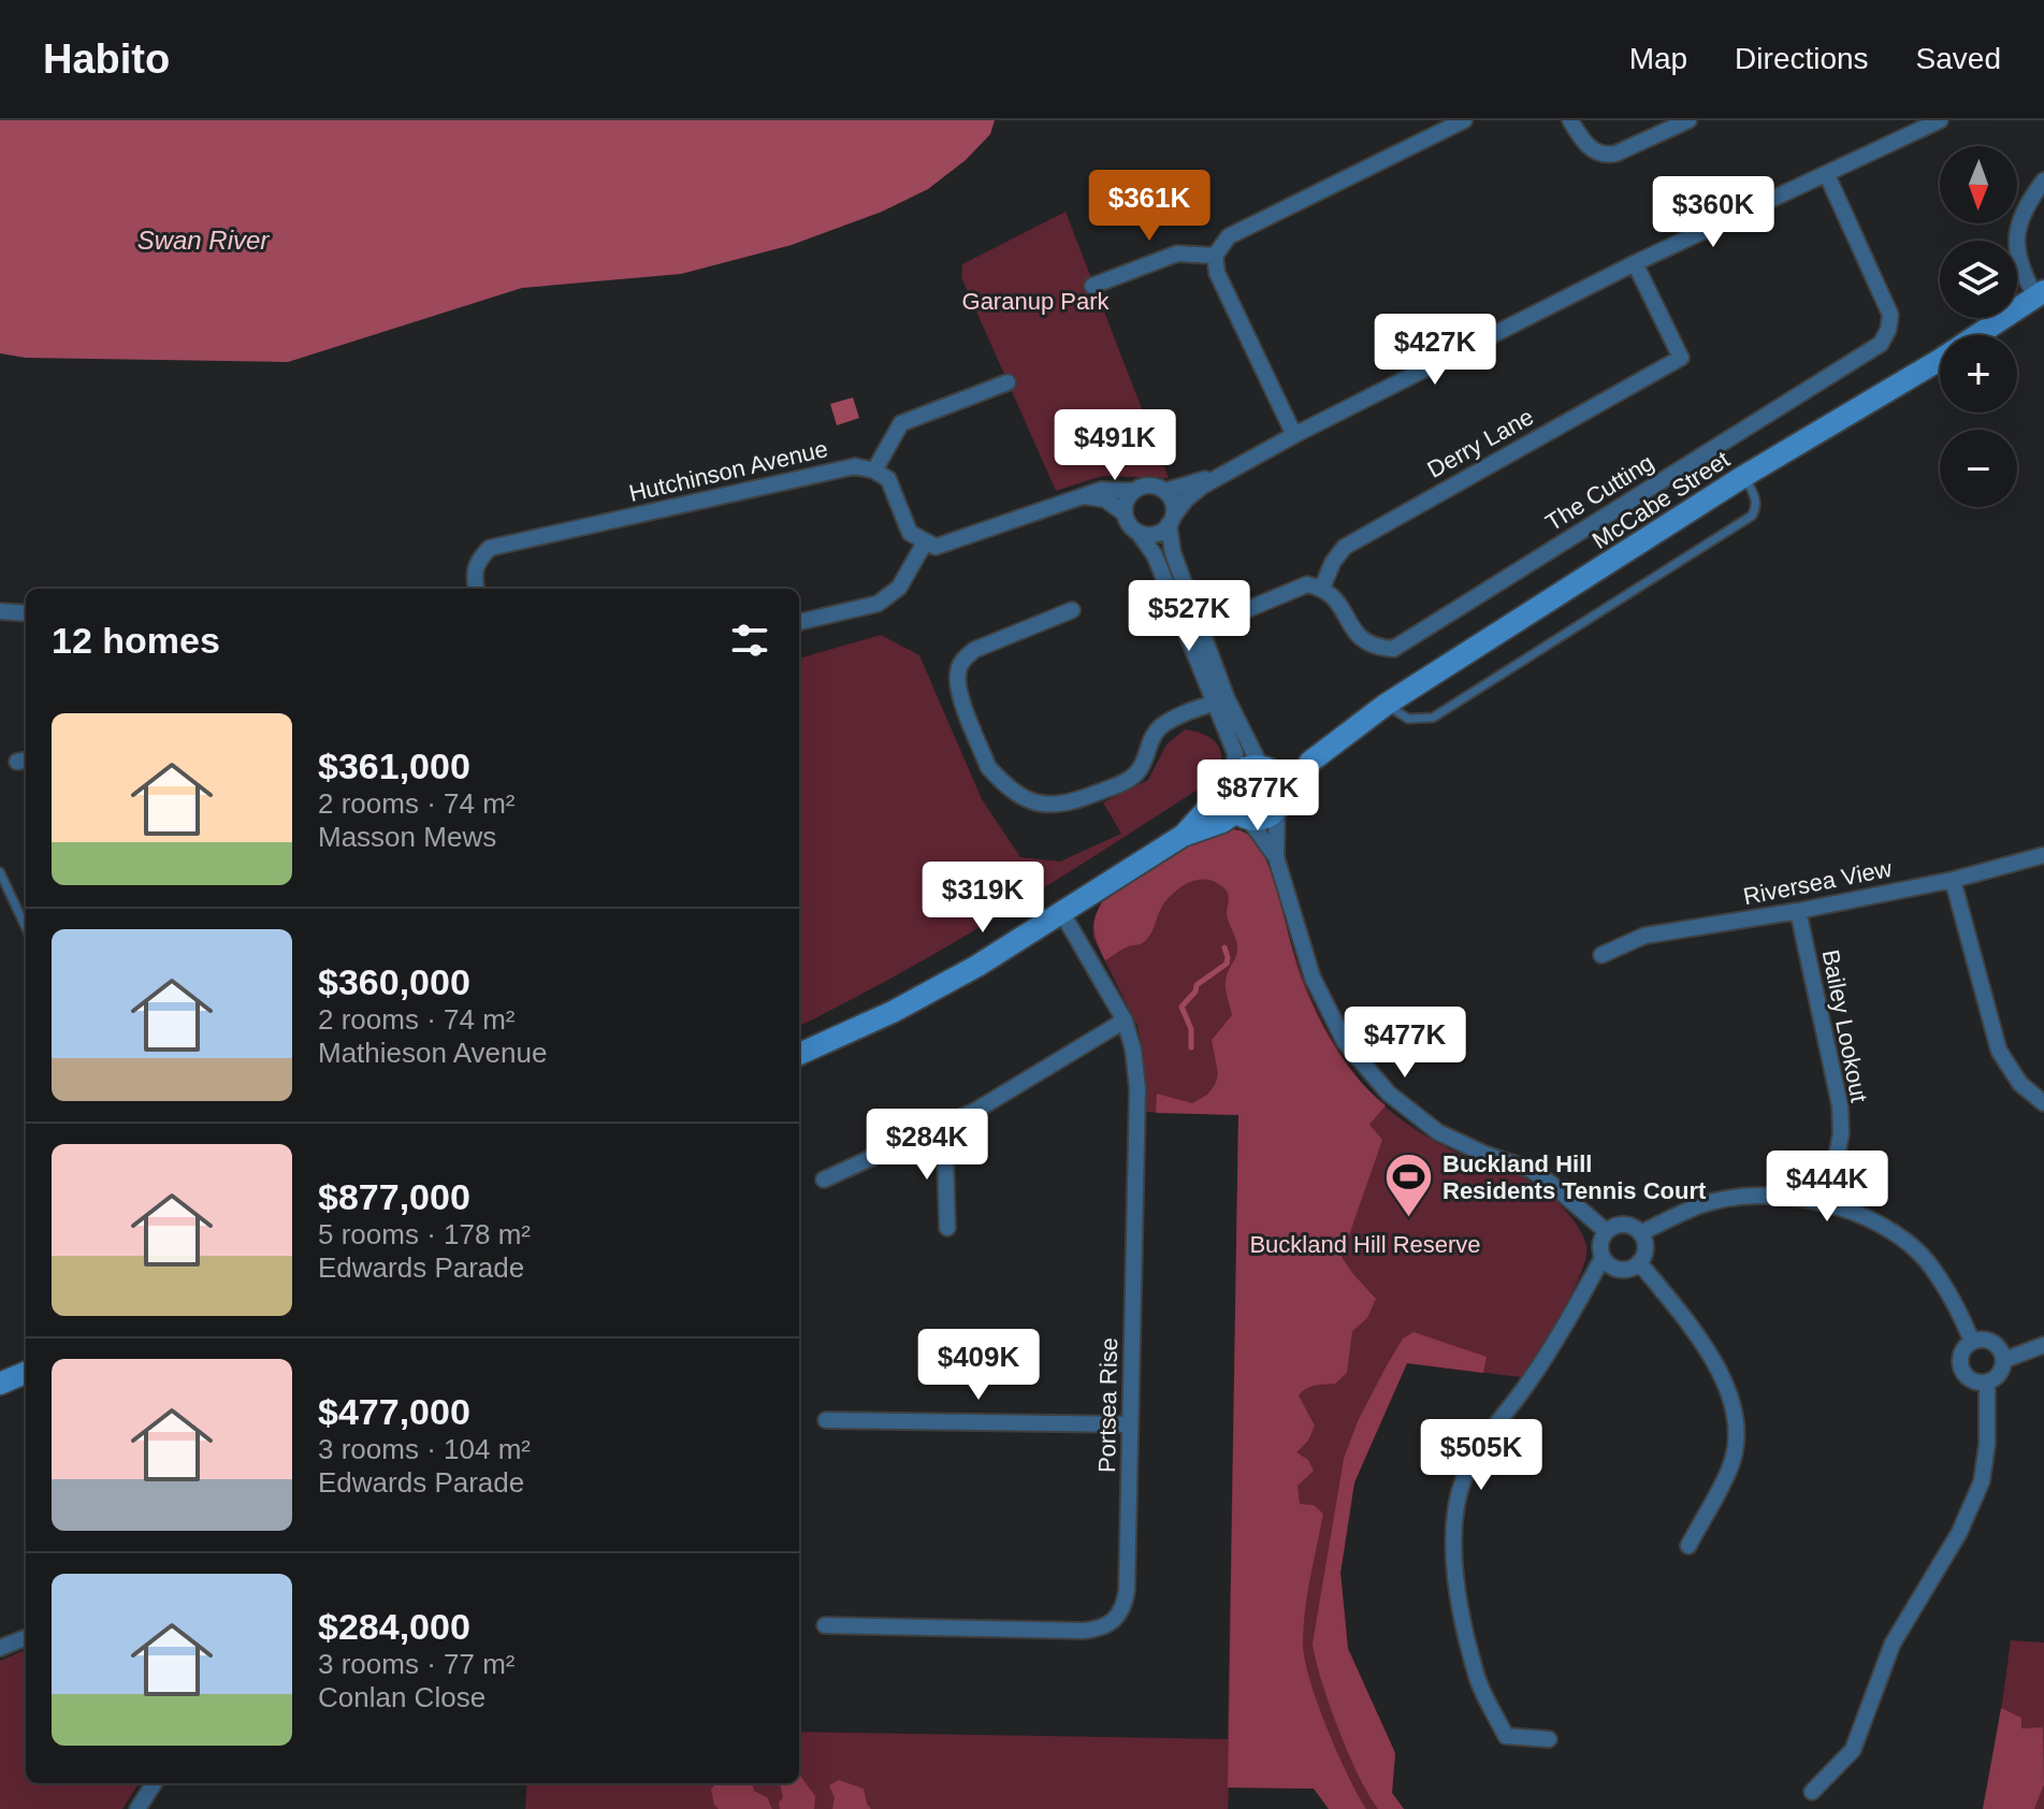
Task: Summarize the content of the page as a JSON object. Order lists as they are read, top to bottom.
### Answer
{
  "streets": {
    "street": [
      "Derry Lane",
      "Hutchinson Avenue",
      "The Cutting",
      "McCabe Street",
      "Riversea View",
      "Bailey Lookout",
      "Portsea Rise"
    ]
  },
  "crossings": [
    ["Derry Lane", "The Cutting"],
    ["McCabe Street", "Portsea Rise"],
    ["Riversea View", "Bailey Lookout"]
  ],
  "water": ["Swan River"],
  "parks": ["Garanup Park", "Buckland Hill Reserve"],
  "places": {
    "sports": ["Buckland Hill Residents Tennis Court"]
  },
  "north": "bottom",
  "page": {
    "header": "Habito",
    "nav": ["Map", "Directions", "Saved"],
    "map_buttons": ["+", "−"],
    "price": [
      "$361K",
      "$360K",
      "$427K",
      "$491K",
      "$527K",
      "$877K",
      "$319K",
      "$477K",
      "$284K",
      "$444K",
      "$409K",
      "$505K"
    ],
    "heading": "12 homes",
    "list": [
      {
        "name": "$361,000",
        "note": "2 rooms · 74 m² · Masson Mews"
      },
      {
        "name": "$360,000",
        "note": "2 rooms · 74 m² · Mathieson Avenue"
      },
      {
        "name": "$877,000",
        "note": "5 rooms · 178 m² · Edwards Parade"
      },
      {
        "name": "$477,000",
        "note": "3 rooms · 104 m² · Edwards Parade"
      },
      {
        "name": "$284,000",
        "note": "3 rooms · 77 m² · Conlan Close"
      }
    ]
  }
}
